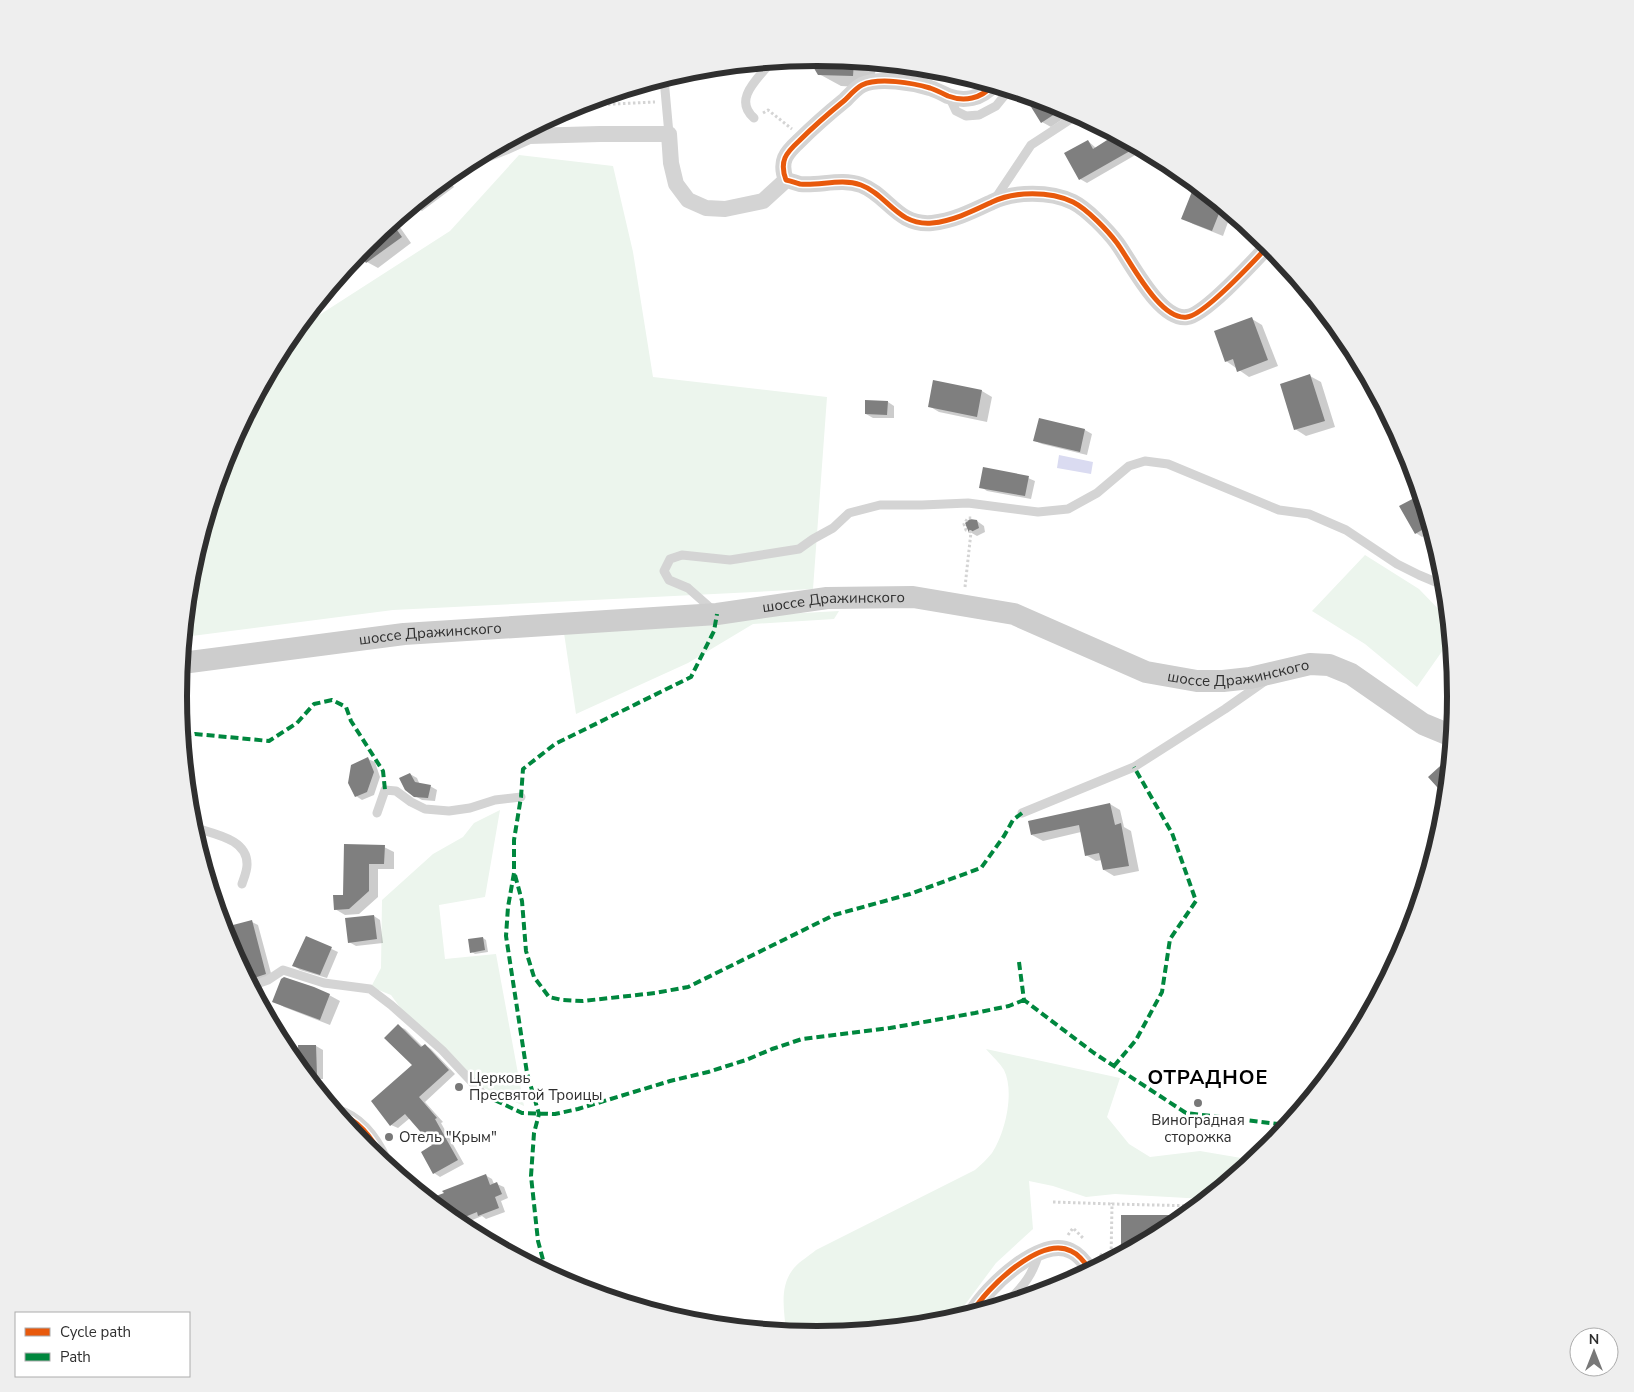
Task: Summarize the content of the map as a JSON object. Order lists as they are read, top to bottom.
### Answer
{
  "streets": {
    "main road": ["шоссе Дражинского"]
  },
  "districts": ["ОТРАДНОЕ"],
  "places": ["Церковь Пресвятой Троицы", "Виноградная сторожка", "Отель \"Крым\""],
  "legend": ["Cycle path", "Path"],
  "north": "top"
}
